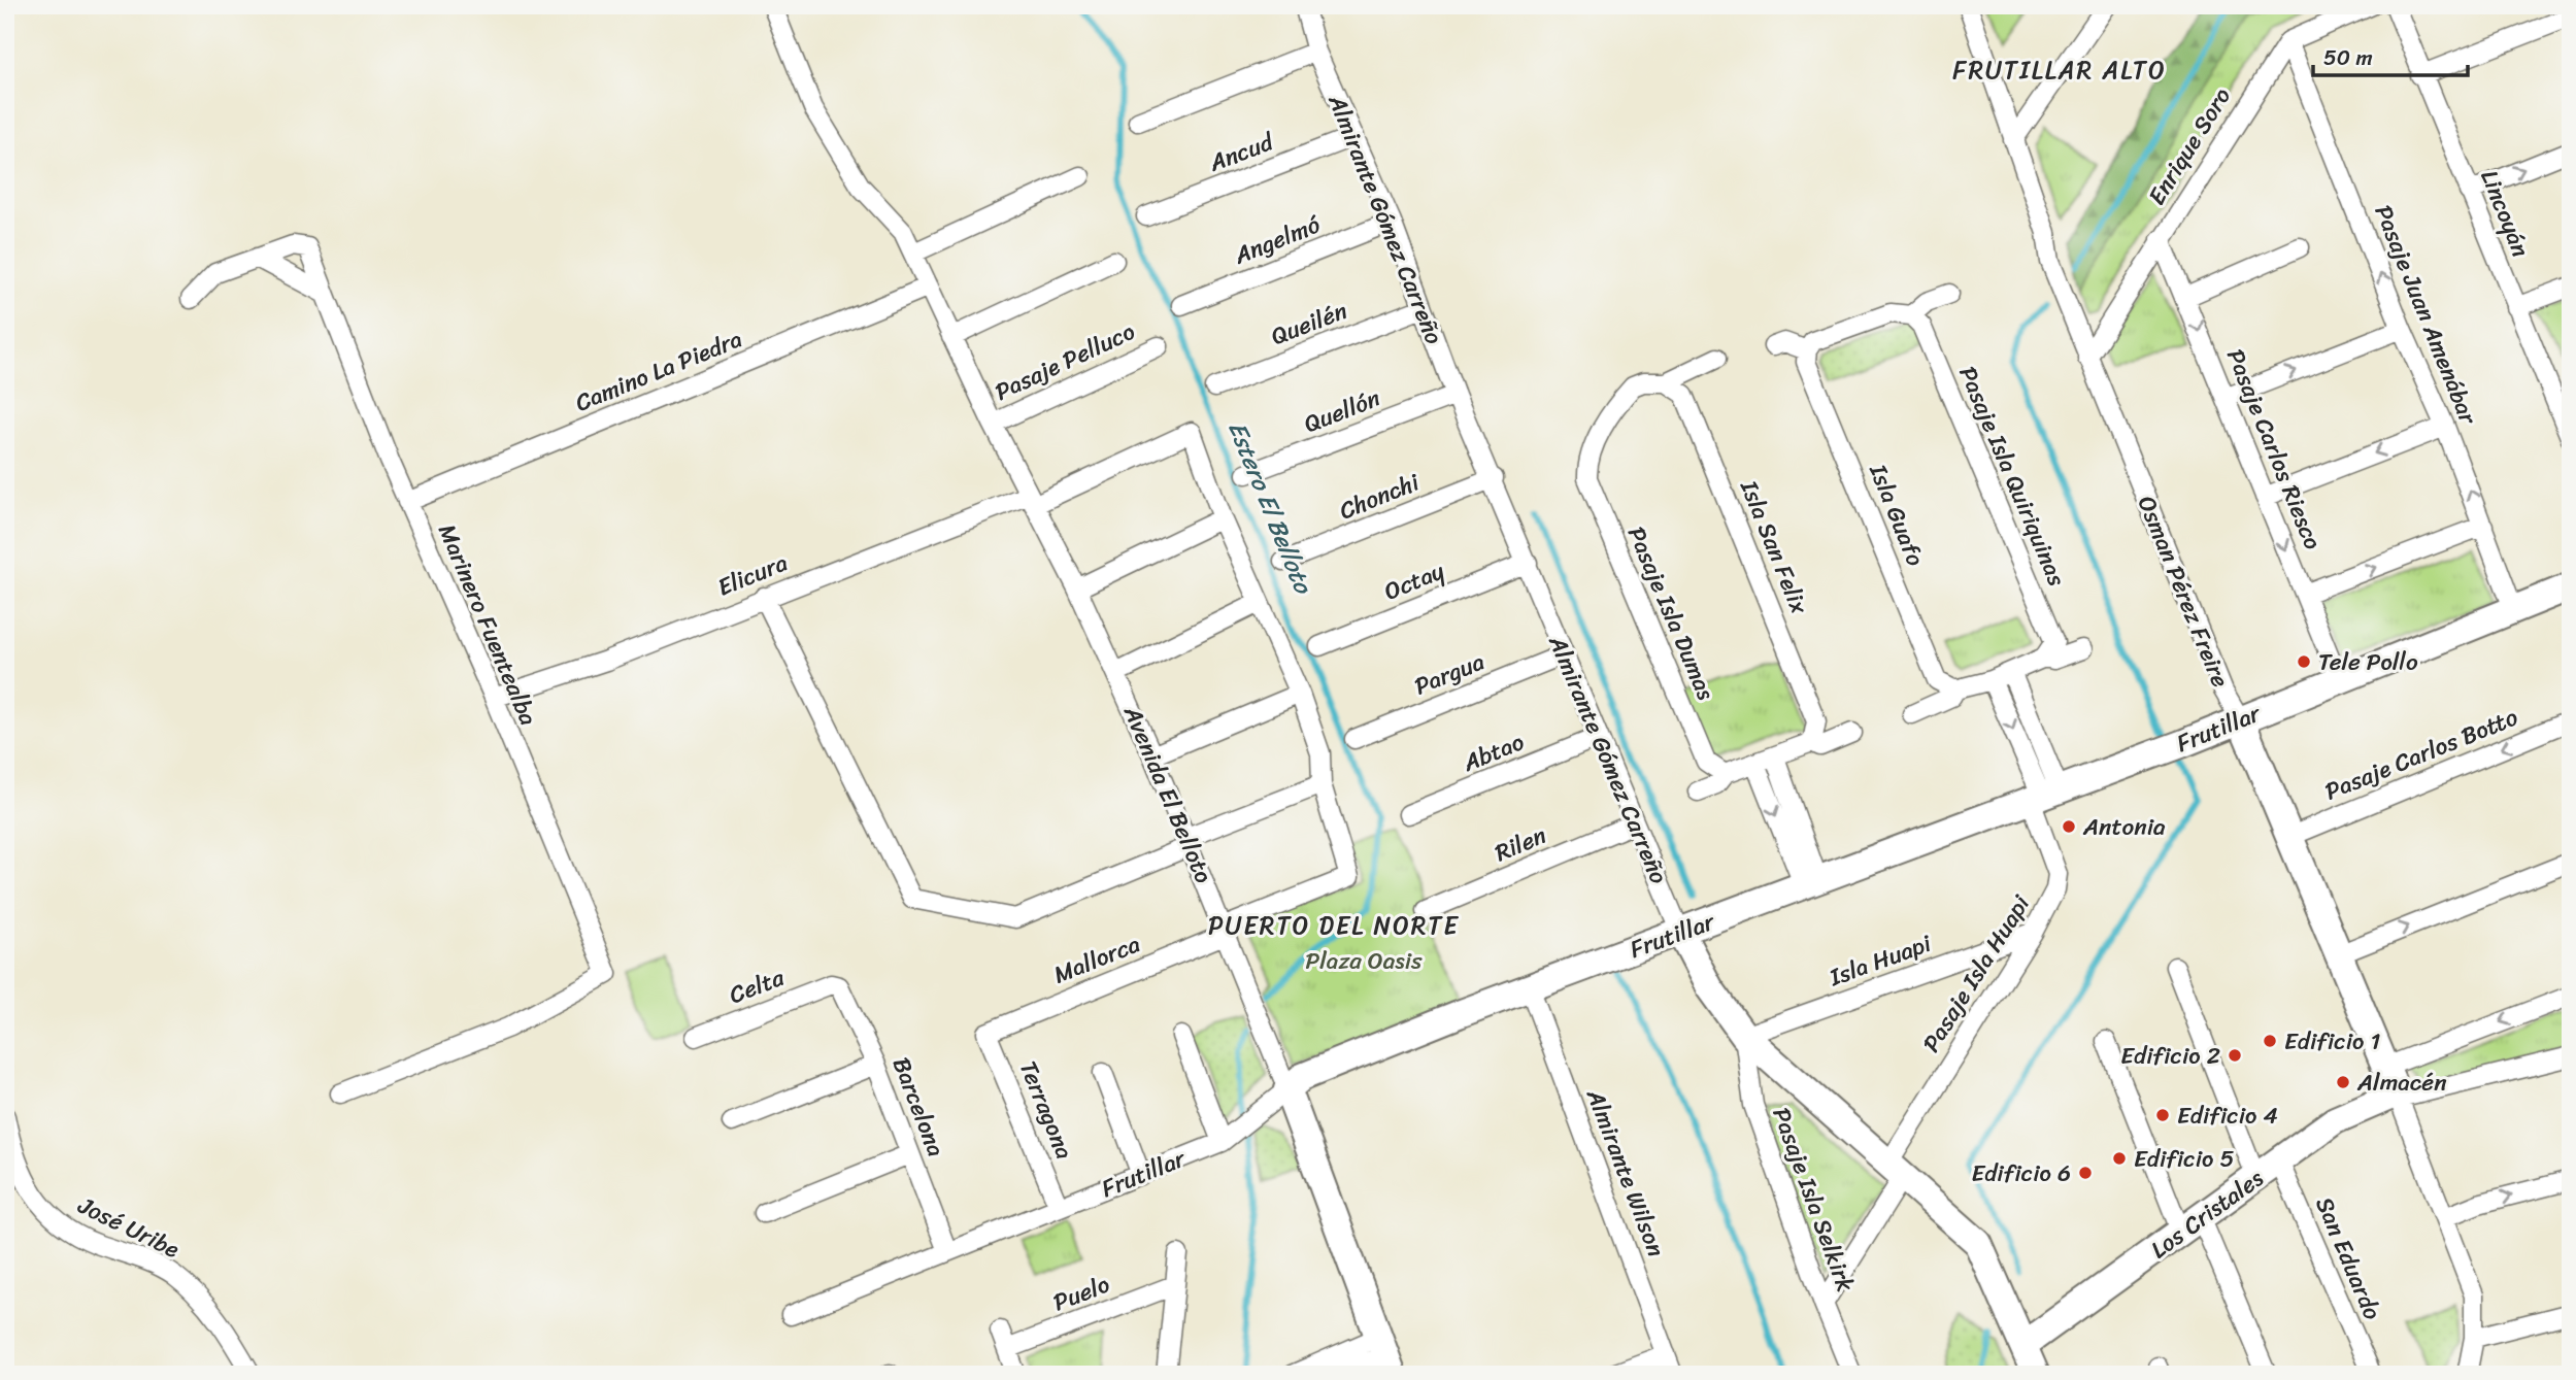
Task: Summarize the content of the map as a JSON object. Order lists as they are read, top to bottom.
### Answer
{
  "streets": {
    "street": [
      "Enrique Soro",
      "Ancud",
      "Lincoyán",
      "Almirante Gómez Carreño",
      "Angelmó",
      "Pasaje Juan Amenábar",
      "Queilén",
      "Pasaje Pelluco",
      "Camino La Piedra",
      "Quellón",
      "Pasaje Carlos Riesco",
      "Pasaje Isla Quiriquinas",
      "Chonchi",
      "Isla Guafo",
      "Isla San Felix",
      "Elicura",
      "Octay",
      "Osman Pérez Freire",
      "Pasaje Isla Dumas",
      "Marinero Fuentealba",
      "Pargua",
      "Frutillar",
      "Abtao",
      "Pasaje Carlos Botto",
      "Avenida El Belloto",
      "Rilen",
      "Mallorca",
      "Isla Huapi",
      "Pasaje Isla Huapi",
      "Celta",
      "Barcelona",
      "Terragona",
      "Almirante Wilson",
      "Pasaje Isla Selkirk",
      "Los Cristales",
      "José Uribe",
      "San Eduardo",
      "Puelo"
    ]
  },
  "crossings": [
    ["Enrique Soro", "Pasaje Juan Amenábar"],
    ["Enrique Soro", "Pasaje Carlos Riesco"],
    ["Enrique Soro", "Osman Pérez Freire"],
    ["Ancud", "Almirante Gómez Carreño"],
    ["Almirante Gómez Carreño", "Angelmó"],
    ["Almirante Gómez Carreño", "Queilén"],
    ["Almirante Gómez Carreño", "Quellón"],
    ["Almirante Gómez Carreño", "Chonchi"],
    ["Almirante Gómez Carreño", "Octay"],
    ["Almirante Gómez Carreño", "Pargua"],
    ["Almirante Gómez Carreño", "Frutillar"],
    ["Almirante Gómez Carreño", "Abtao"],
    ["Almirante Gómez Carreño", "Rilen"],
    ["Almirante Gómez Carreño", "Isla Huapi"],
    ["Almirante Gómez Carreño", "Pasaje Isla Huapi"],
    ["Almirante Gómez Carreño", "Pasaje Isla Selkirk"],
    ["Almirante Gómez Carreño", "Los Cristales"],
    ["Pasaje Juan Amenábar", "Frutillar"],
    ["Pasaje Pelluco", "Avenida El Belloto"],
    ["Camino La Piedra", "Marinero Fuentealba"],
    ["Camino La Piedra", "Avenida El Belloto"],
    ["Pasaje Carlos Riesco", "Frutillar"],
    ["Isla San Felix", "Pasaje Isla Dumas"],
    ["Elicura", "Marinero Fuentealba"],
    ["Elicura", "Avenida El Belloto"],
    ["Osman Pérez Freire", "Frutillar"],
    ["Osman Pérez Freire", "Pasaje Carlos Botto"],
    ["Osman Pérez Freire", "Los Cristales"],
    ["Frutillar", "Avenida El Belloto"],
    ["Frutillar", "Pasaje Isla Huapi"],
    ["Frutillar", "Barcelona"],
    ["Frutillar", "Terragona"],
    ["Frutillar", "Almirante Wilson"],
    ["Avenida El Belloto", "Mallorca"],
    ["Mallorca", "Terragona"],
    ["Isla Huapi", "Pasaje Isla Huapi"],
    ["Isla Huapi", "Pasaje Isla Selkirk"],
    ["Pasaje Isla Huapi", "Pasaje Isla Selkirk"],
    ["Celta", "Barcelona"],
    ["Los Cristales", "San Eduardo"]
  ],
  "one_way": ["Pasaje Juan Amenábar", "Pasaje Carlos Riesco"],
  "districts": ["FRUTILLAR ALTO", "PUERTO DEL NORTE"],
  "water": ["Estero El Belloto"],
  "parks": ["Plaza Oasis"],
  "places": [
    "Tele Pollo",
    "Antonia",
    "Edificio 1",
    "Edificio 2",
    "Almacén",
    "Edificio 4",
    "Edificio 5",
    "Edificio 6"
  ],
  "scale_bar": "50 m"
}
